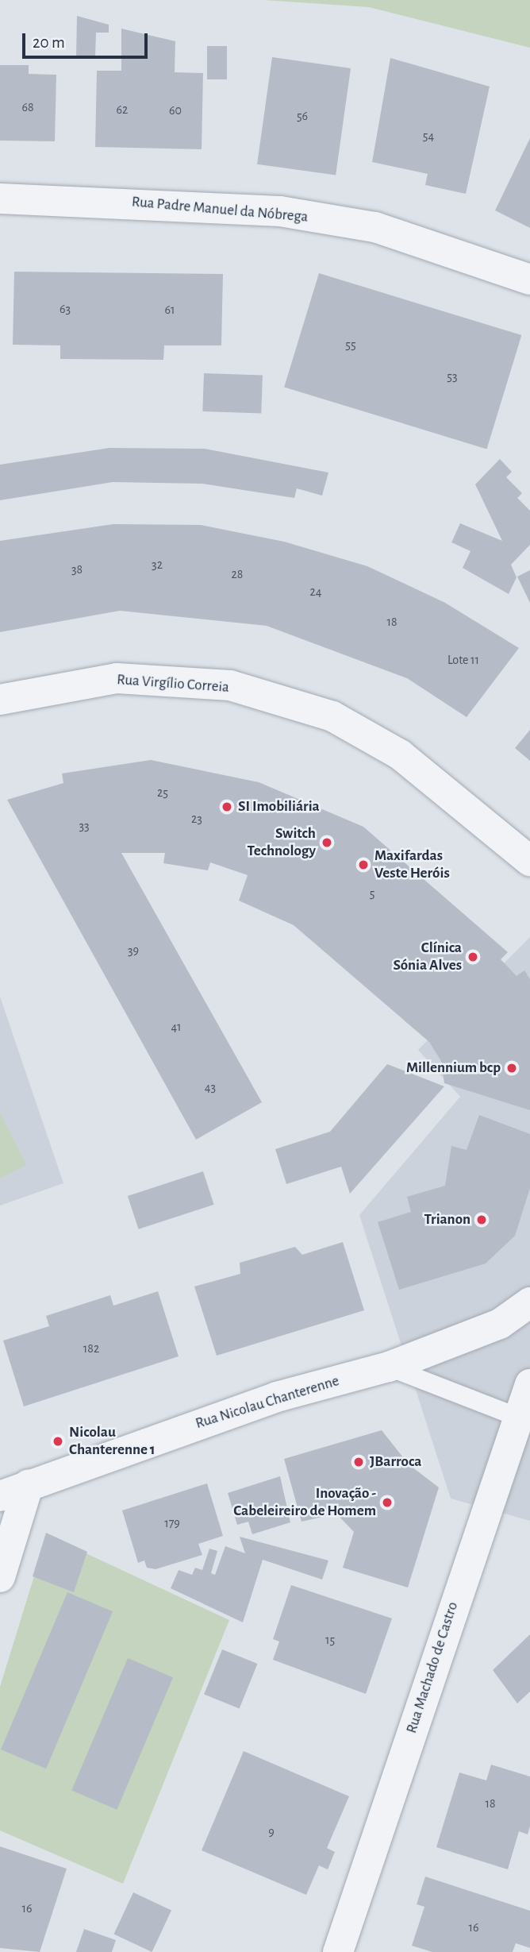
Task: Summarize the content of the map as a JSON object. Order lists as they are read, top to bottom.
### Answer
{
  "streets": {
    "street": [
      "Rua Padre Manuel da Nóbrega",
      "Rua Virgílio Correia",
      "Rua Nicolau Chanterenne",
      "Rua Machado de Castro"
    ]
  },
  "places": [
    "SI Imobiliária",
    "Switch Technology",
    "Maxifardas Veste Heróis",
    "Clínica Sónia Alves",
    "Millennium bcp",
    "Trianon",
    "Nicolau Chanterenne 1",
    "JBarroca",
    "Inovação - Cabeleireiro de Homem"
  ],
  "house_numbers": [
    "68",
    "62",
    "60",
    "56",
    "54",
    "63",
    "61",
    "55",
    "53",
    "32",
    "38",
    "28",
    "24",
    "18",
    "Lote 11",
    "25",
    "23",
    "33",
    "5",
    "39",
    "41",
    "43",
    "182",
    "179",
    "15",
    "18",
    "9",
    "16",
    "16"
  ],
  "scale_bar": "20 m"
}
